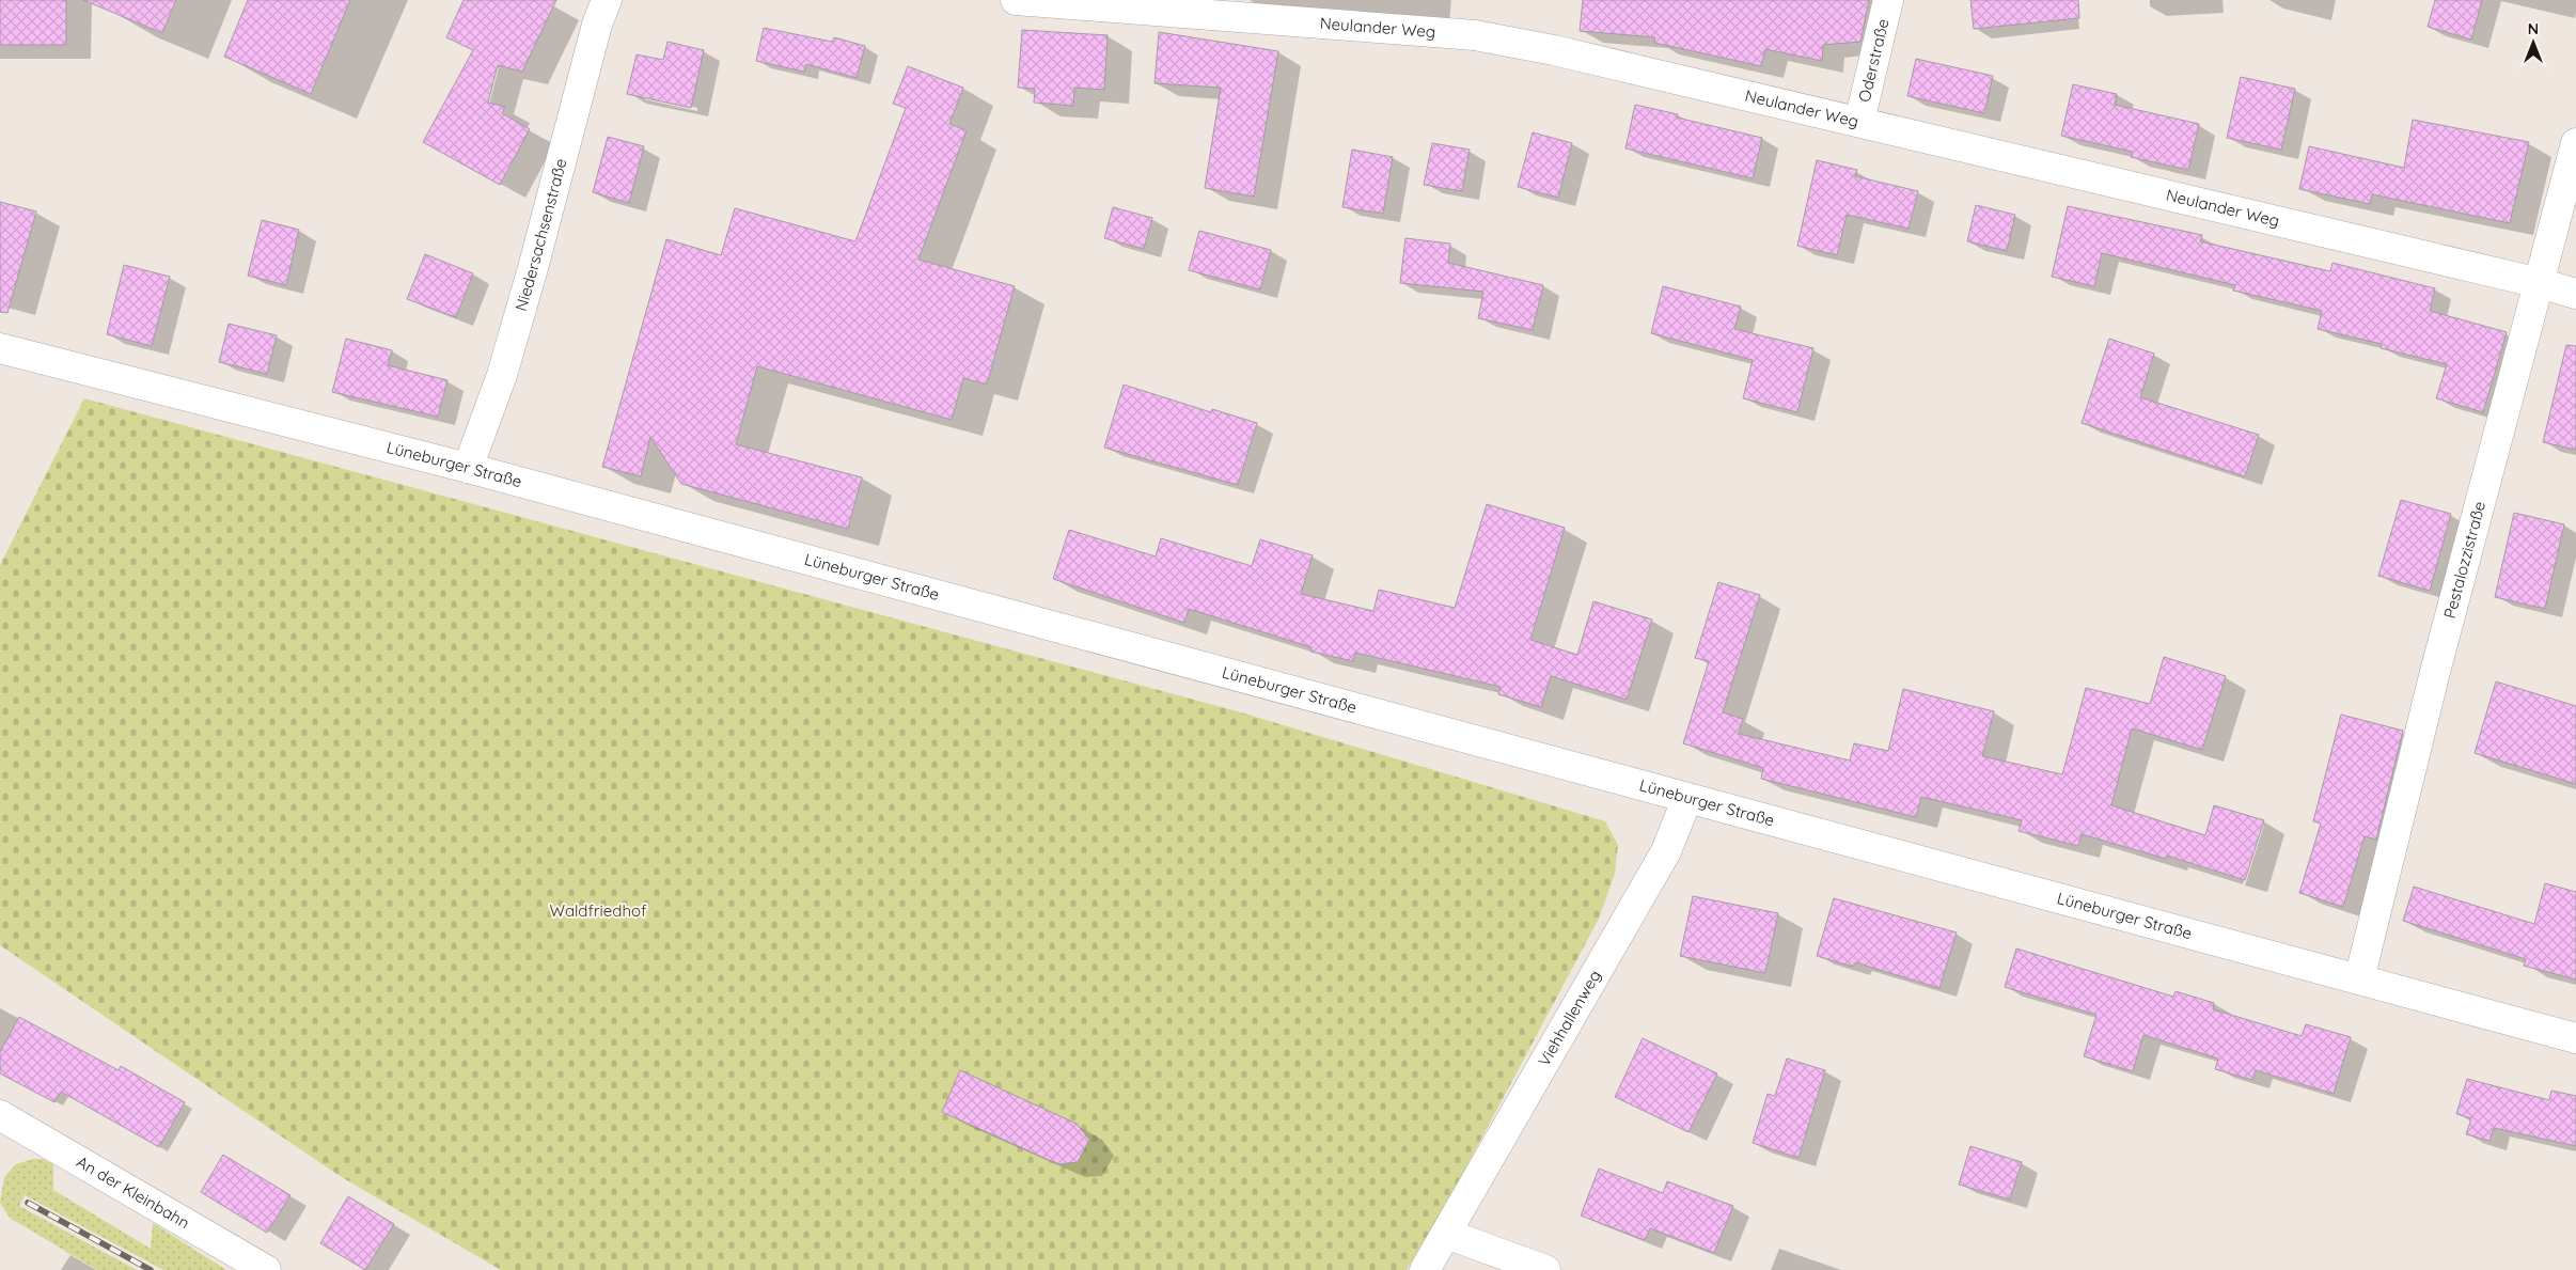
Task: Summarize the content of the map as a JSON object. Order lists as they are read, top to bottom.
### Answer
{
  "streets": {
    "street": [
      "Neulander Weg",
      "Oderstraße",
      "Niedersachsenstraße",
      "Lüneburger Straße",
      "Pestalozzistraße",
      "Viehhallenweg",
      "An der Kleinbahn"
    ]
  },
  "crossings": [
    ["Neulander Weg", "Oderstraße"],
    ["Neulander Weg", "Pestalozzistraße"],
    ["Niedersachsenstraße", "Lüneburger Straße"],
    ["Lüneburger Straße", "Pestalozzistraße"],
    ["Lüneburger Straße", "Viehhallenweg"]
  ],
  "parks": ["Waldfriedhof"],
  "north": "top"
}
